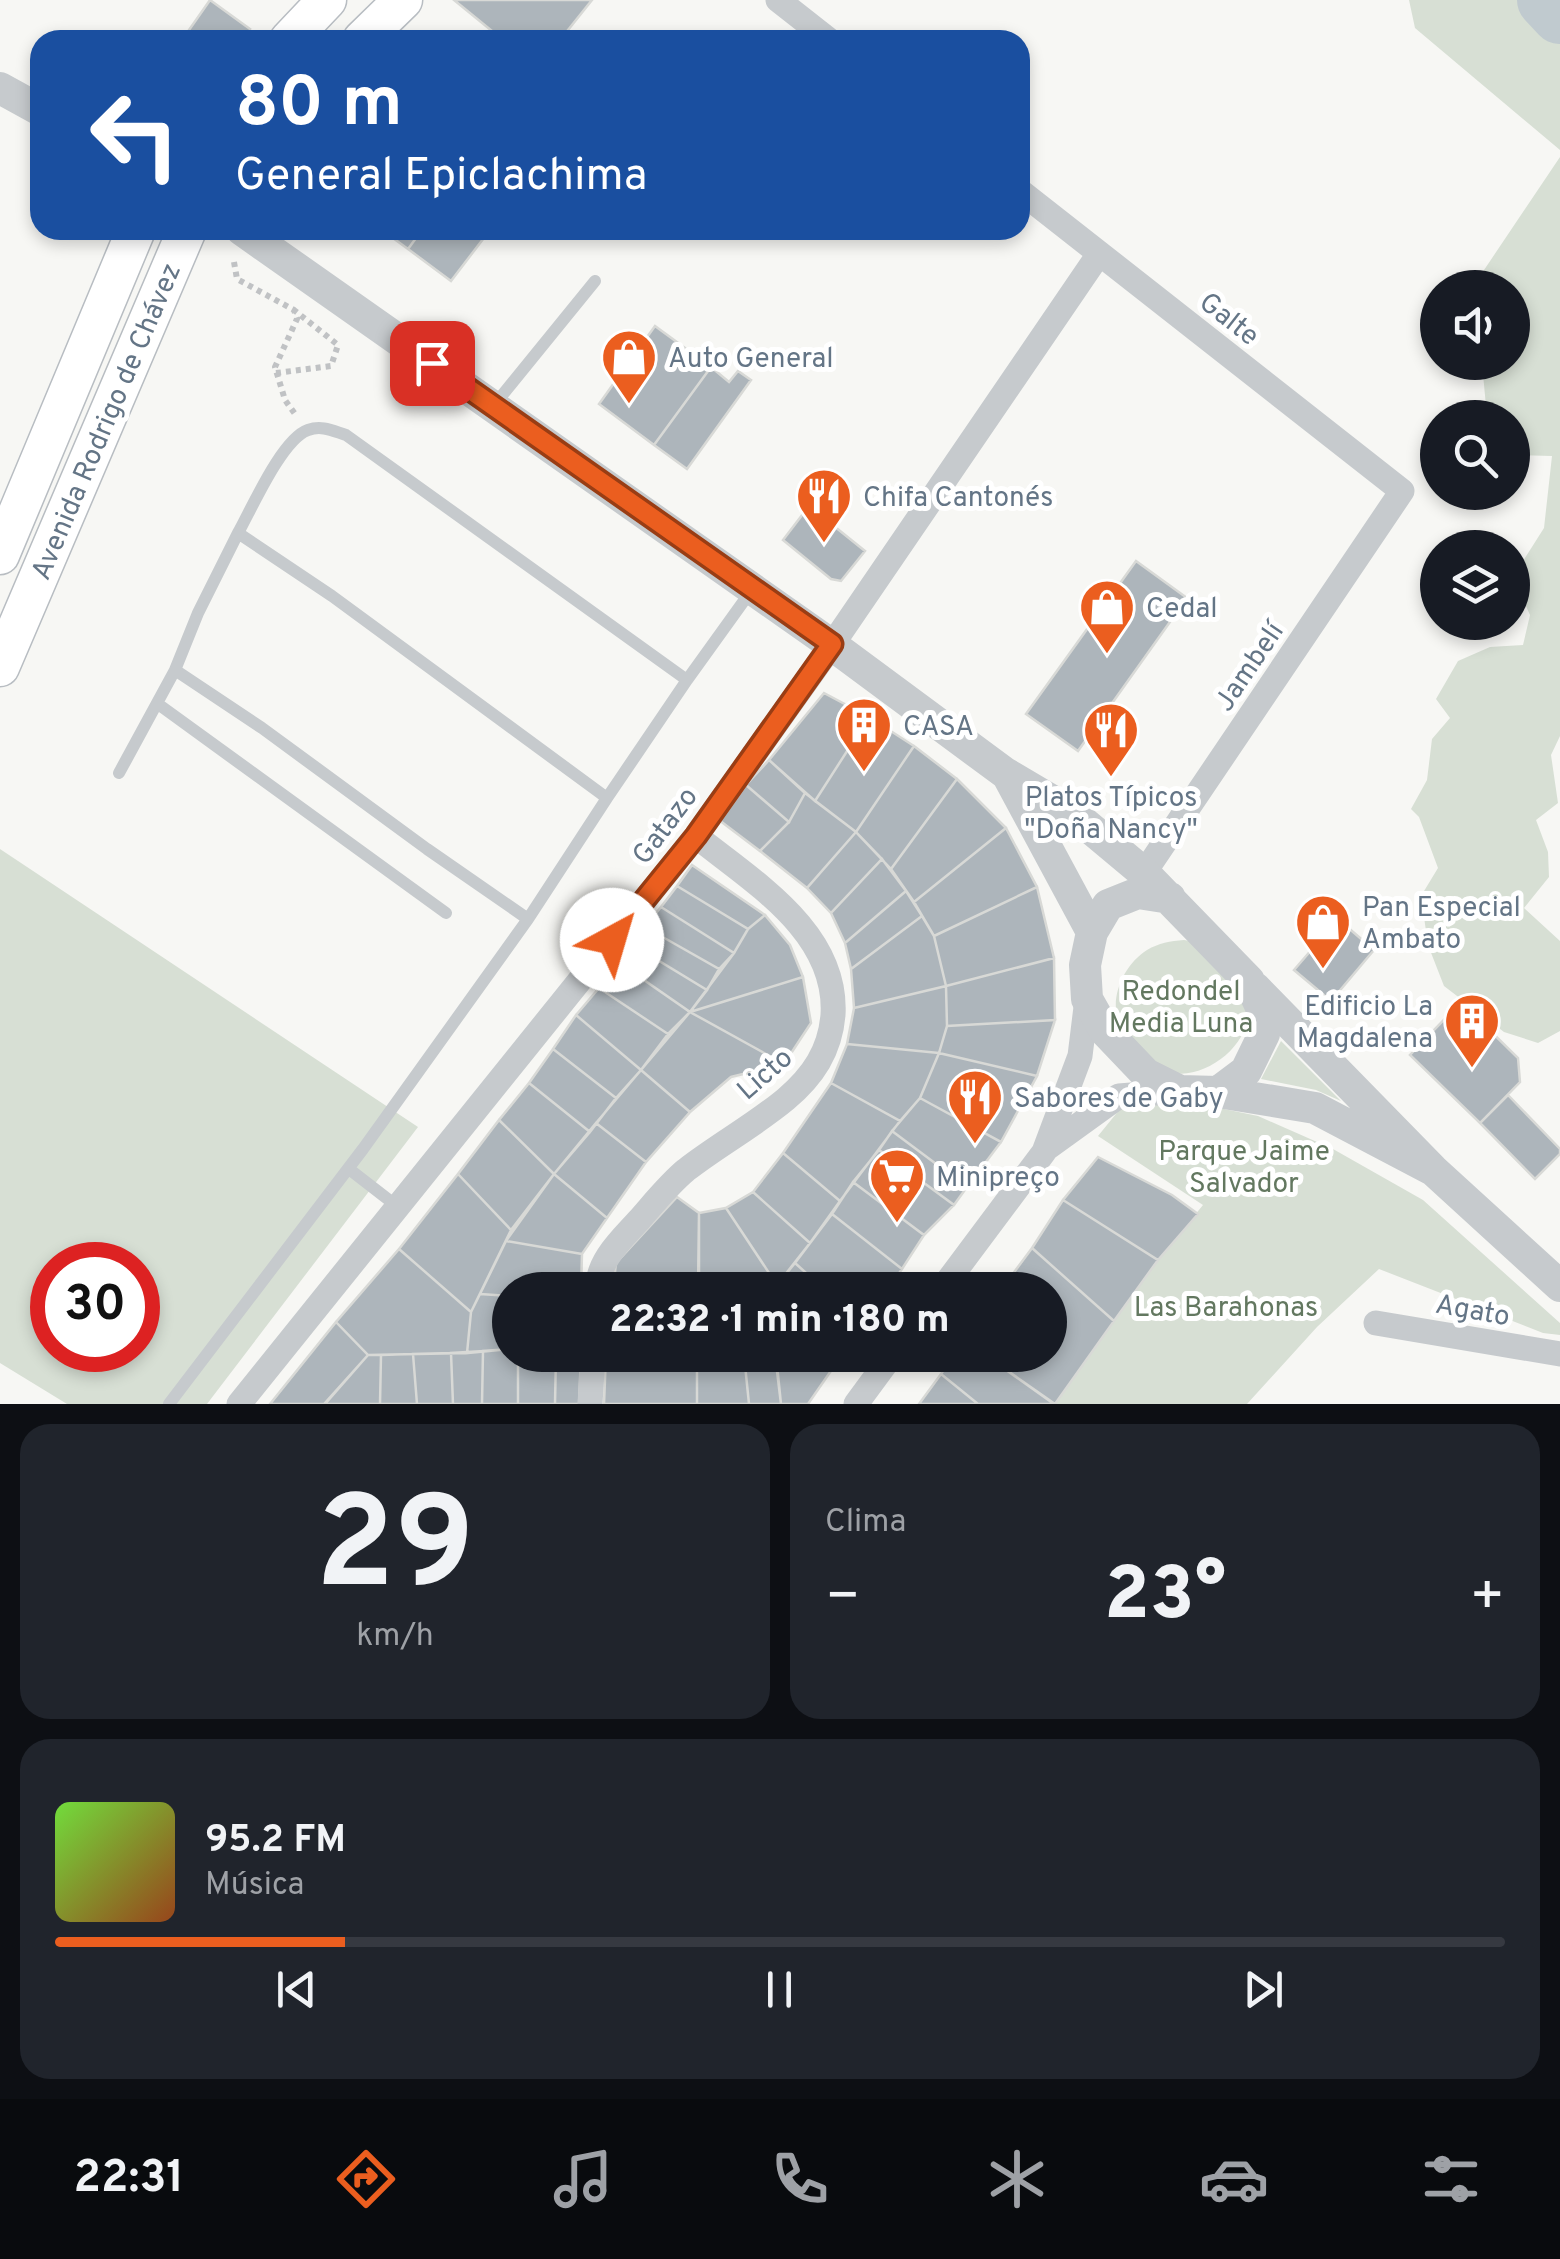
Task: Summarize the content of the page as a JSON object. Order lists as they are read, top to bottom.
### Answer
{
  "streets": {
    "main road": ["Avenida Rodrigo de Chávez"],
    "street": [
      "Galte",
      "Jambelí",
      "Gatazo",
      "Licto",
      "Agato"
    ]
  },
  "crossings": [
    ["Galte", "Jambelí"],
    ["Galte", "Gatazo"],
    ["Gatazo", "Licto"]
  ],
  "parks": ["Redondel Media Luna", "Parque Jaime Salvador", "Las Barahonas"],
  "places": {
    "shop": ["Auto General", "Cedal", "Pan Especial Ambato"],
    "restaurant": ["Chifa Cantonés", "Platos Típicos \"Doña Nancy\"", "Sabores de Gaby"],
    "building": ["CASA", "Edificio La Magdalena"],
    "supermarket": ["Minipreço"]
  },
  "page": {
    "turn": ["80 m", "General Epiclachima"],
    "limit": "30",
    "trip": "22:32 · 1 min · 180 m",
    "tile": [
      ["29", "km/h"],
      "Clima"
    ],
    "heat": ["−", "23°", "+"],
    "song": ["95.2 FM", "Música"],
    "tabs": "22:31"
  }
}
